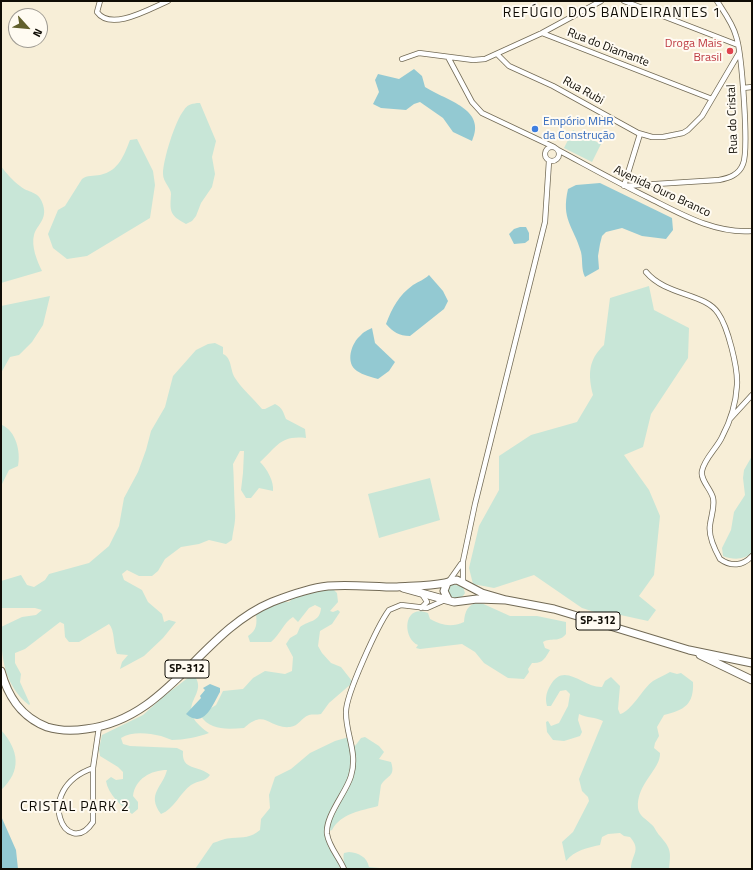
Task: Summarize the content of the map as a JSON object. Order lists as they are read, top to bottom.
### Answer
{
  "streets": {
    "main road": ["SP-312"],
    "street": [
      "Rua do Diamante",
      "Rua Rubi",
      "Rua do Cristal",
      "Avenida Ouro Branco"
    ]
  },
  "crossings": [
    ["Rua do Diamante", "Rua Rubi"],
    ["Rua Rubi", "Rua do Cristal"],
    ["Rua do Cristal", "Avenida Ouro Branco"]
  ],
  "districts": ["REFÚGIO DOS BANDEIRANTES 1", "CRISTAL PARK 2"],
  "places": ["Droga Mais Brasil", "Empório MHR da Construção"],
  "north": "bottom right"
}
